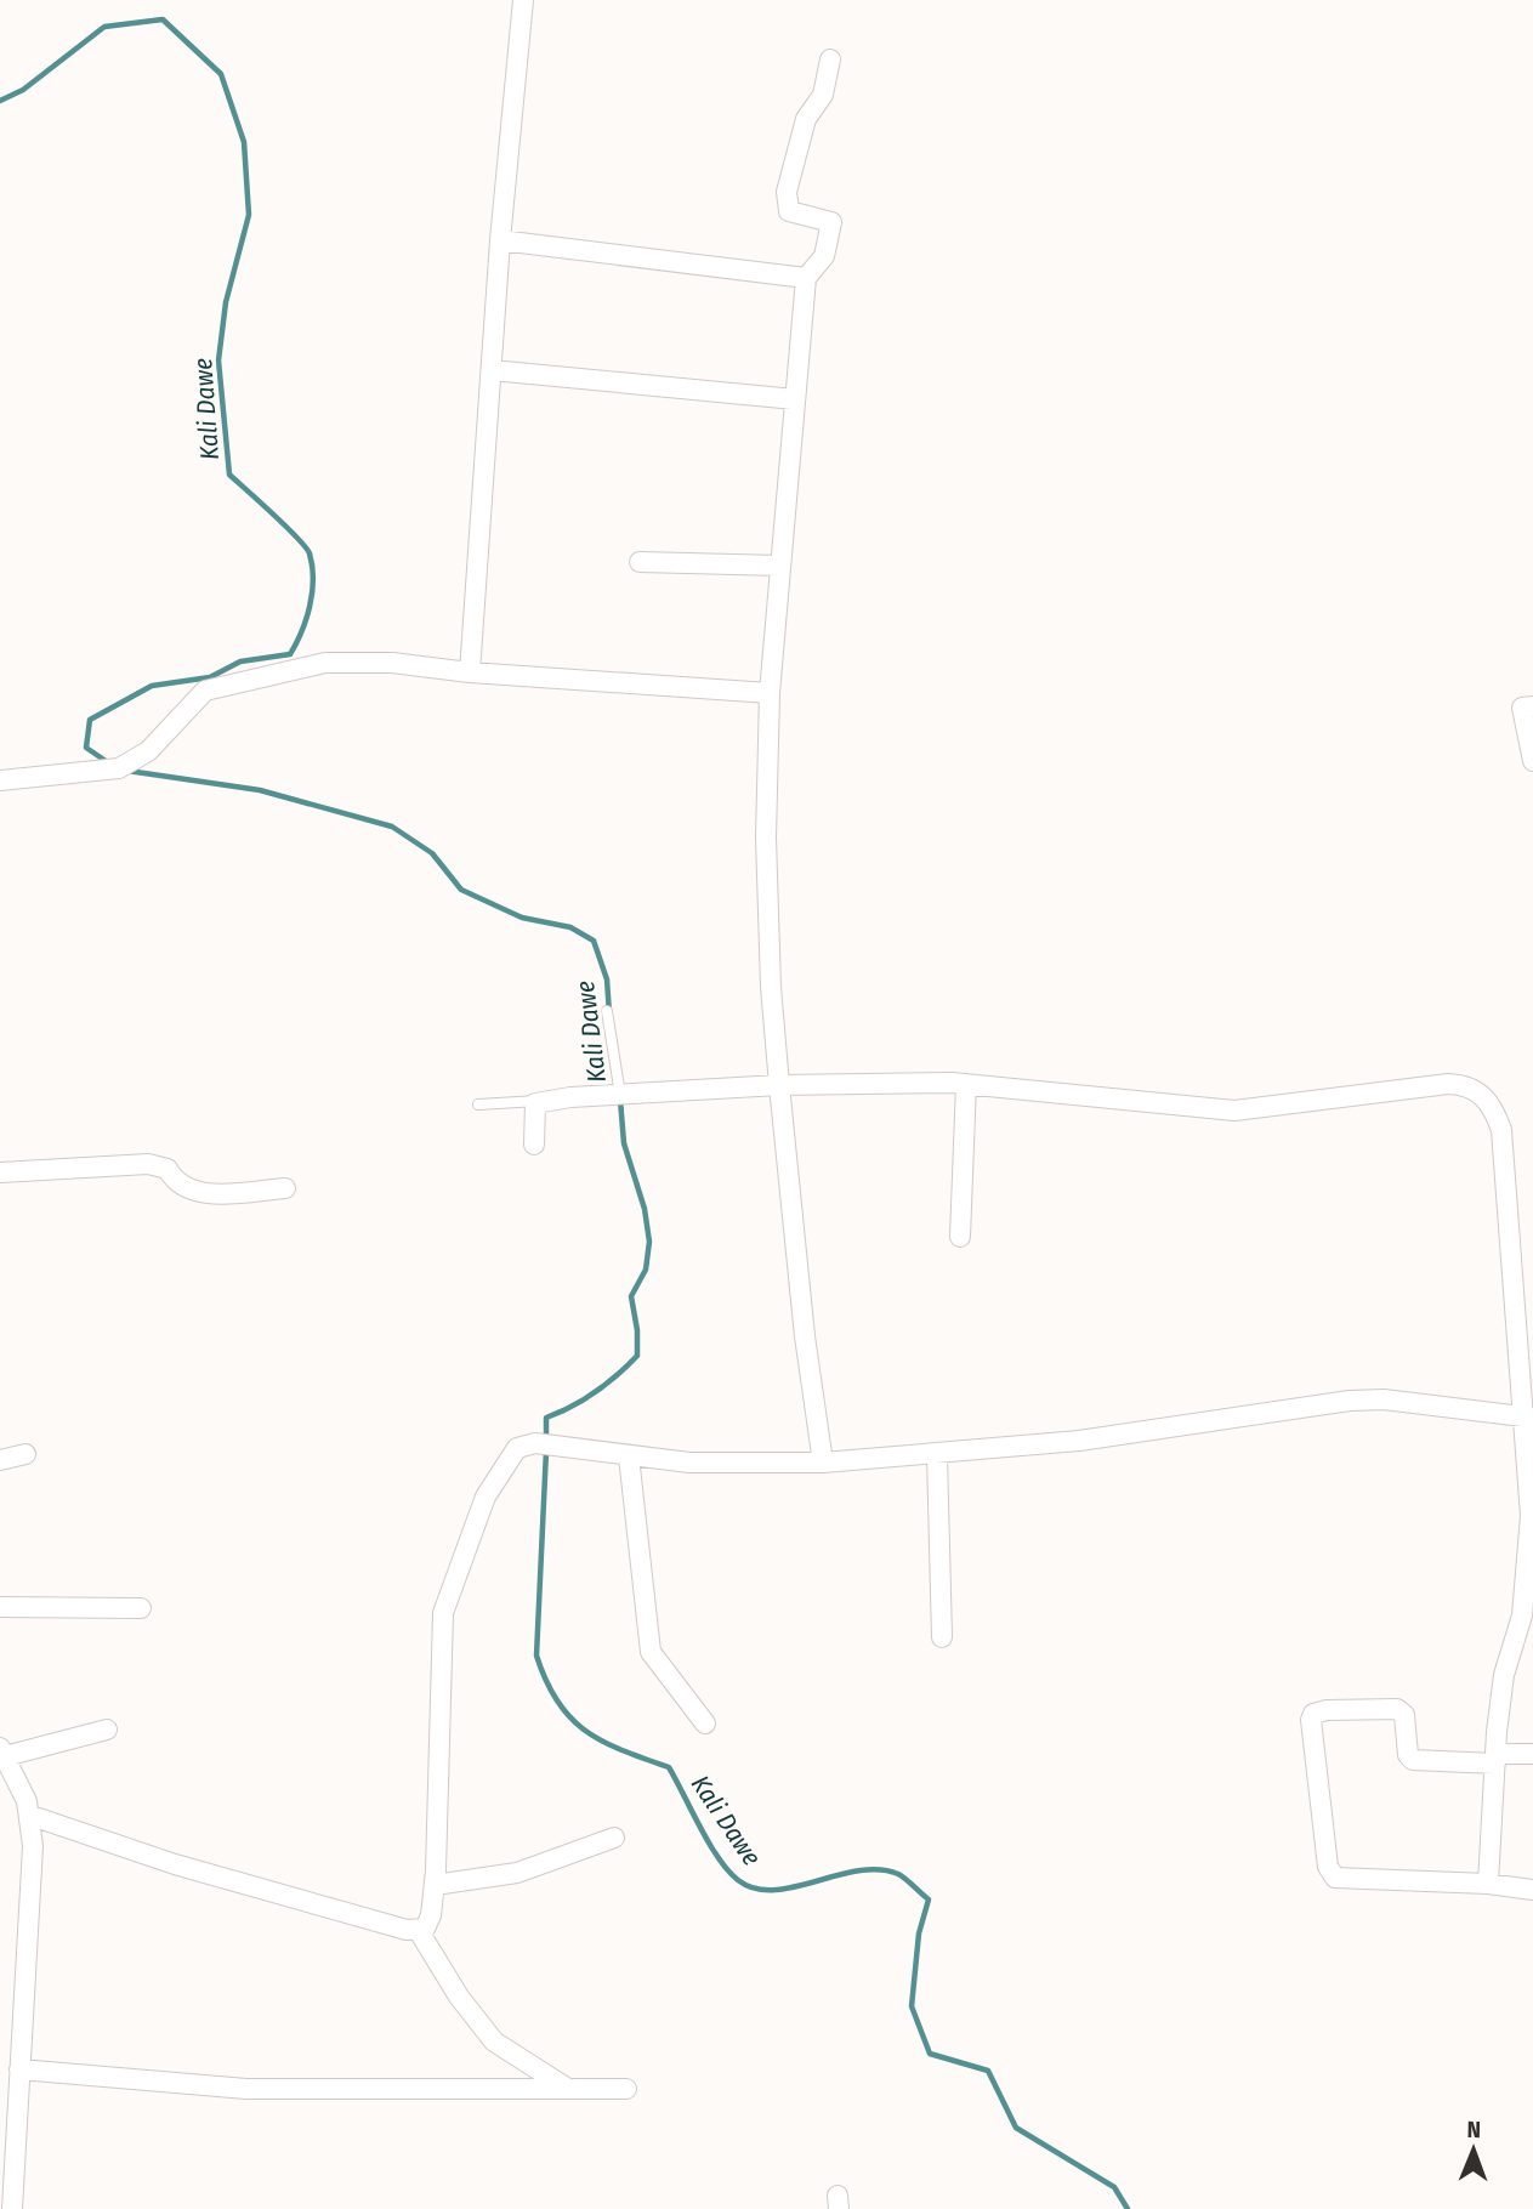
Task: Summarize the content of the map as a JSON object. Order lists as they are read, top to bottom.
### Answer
{
  "water": ["Kali Dawe"],
  "north": "top"
}
